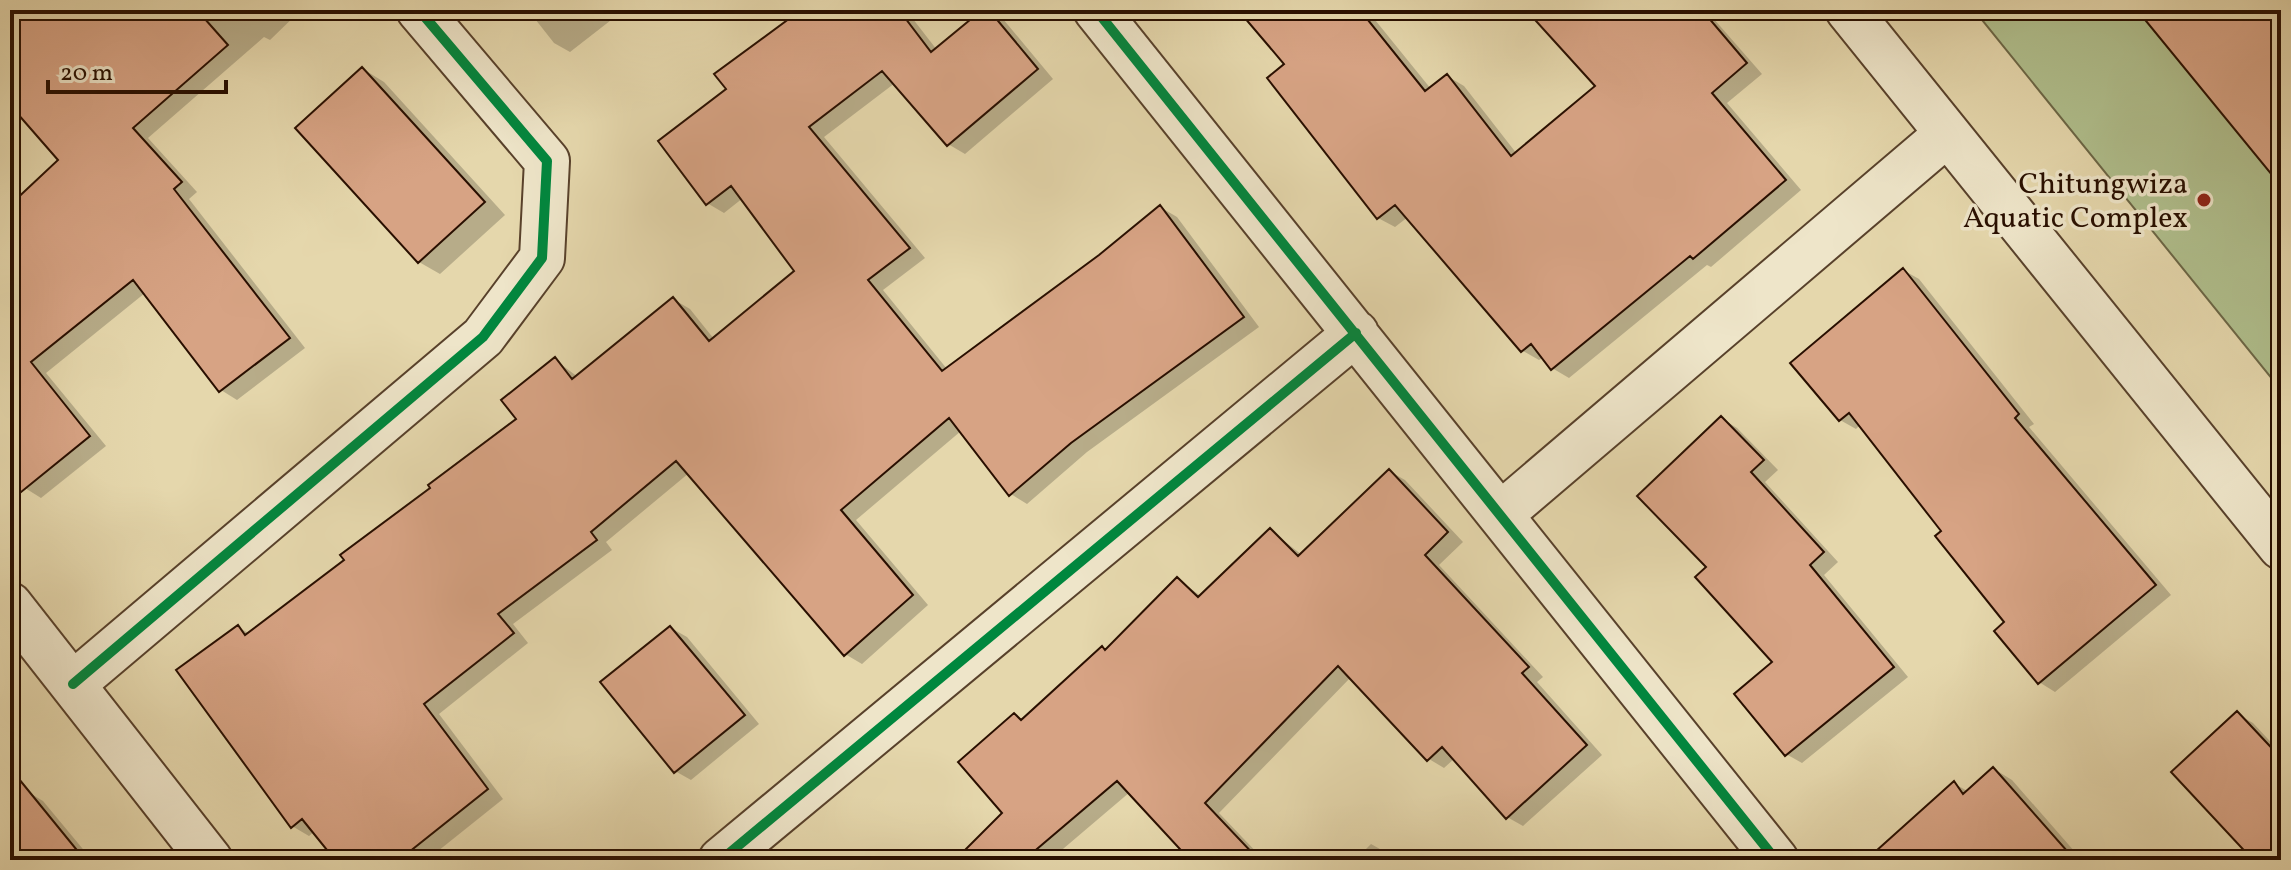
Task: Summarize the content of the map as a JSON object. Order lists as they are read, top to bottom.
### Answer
{
  "places": ["Chitungwiza Aquatic Complex"],
  "scale_bar": "20 m"
}
